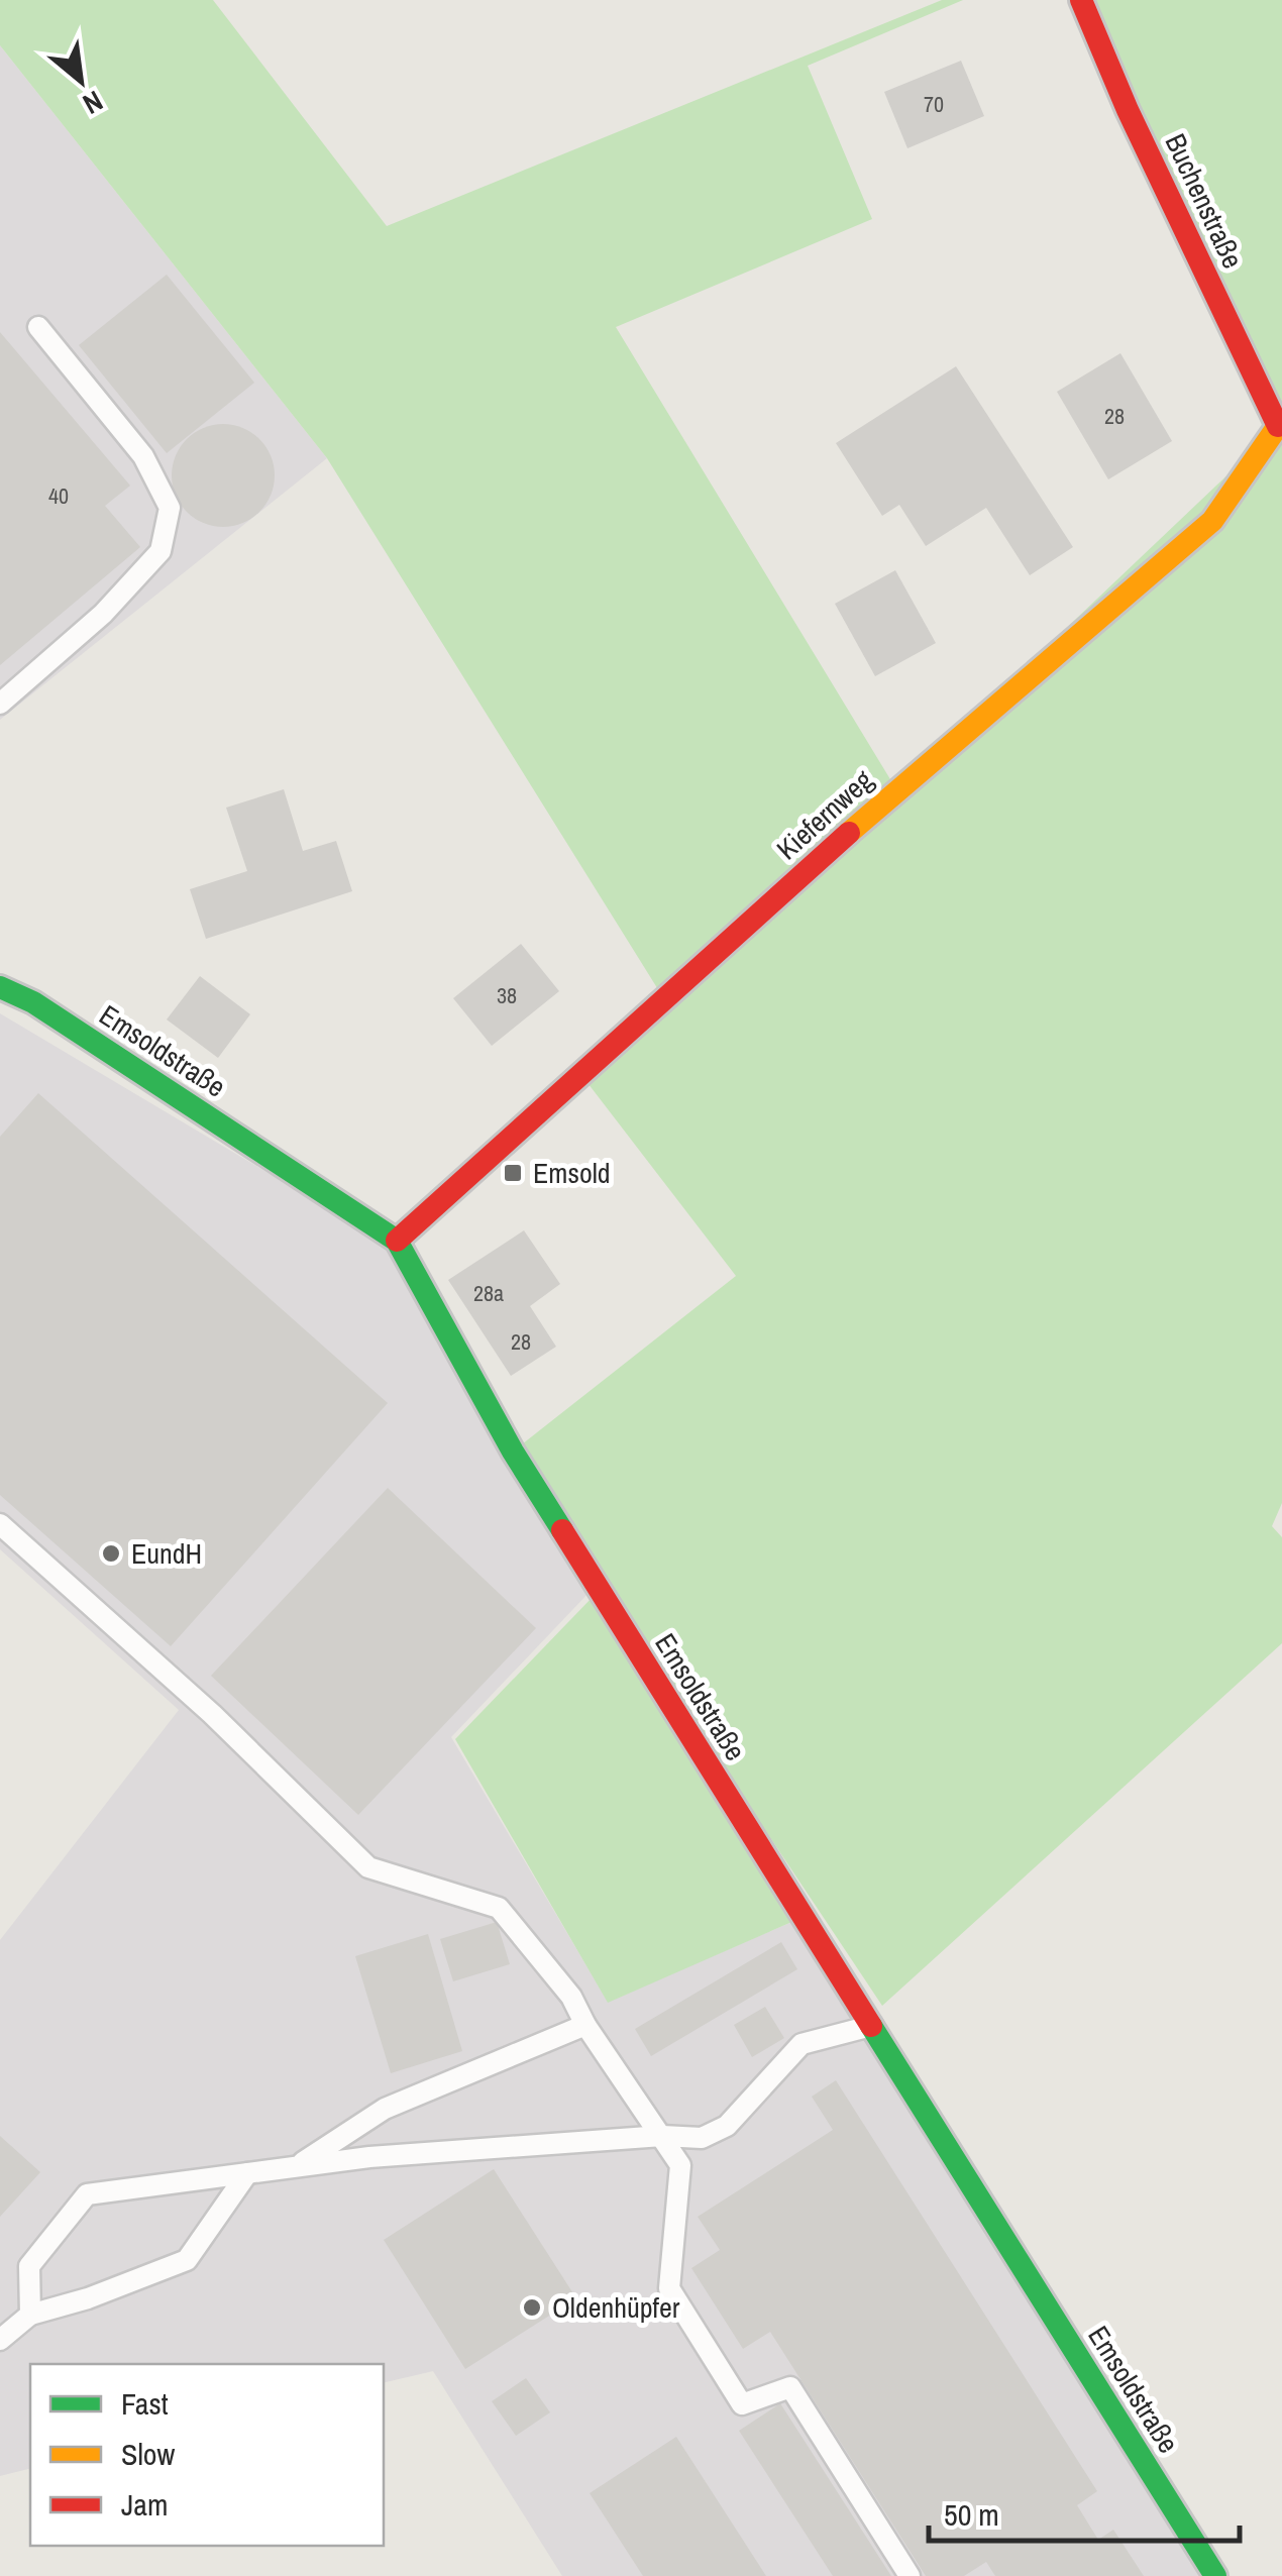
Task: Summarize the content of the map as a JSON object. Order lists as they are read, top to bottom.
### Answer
{
  "streets": {
    "street": ["Buchenstraße", "Kiefernweg", "Emsoldstraße"]
  },
  "crossings": [
    ["Buchenstraße", "Kiefernweg"],
    ["Kiefernweg", "Emsoldstraße"]
  ],
  "places": {
    "transit": ["Emsold"],
    "other": ["EundH", "Oldenhüpfer"]
  },
  "house_numbers": [
    "70",
    "28",
    "40",
    "38",
    "28a",
    "28"
  ],
  "legend": ["Fast", "Slow", "Jam"],
  "scale_bar": "50 m",
  "north": "bottom right"
}
